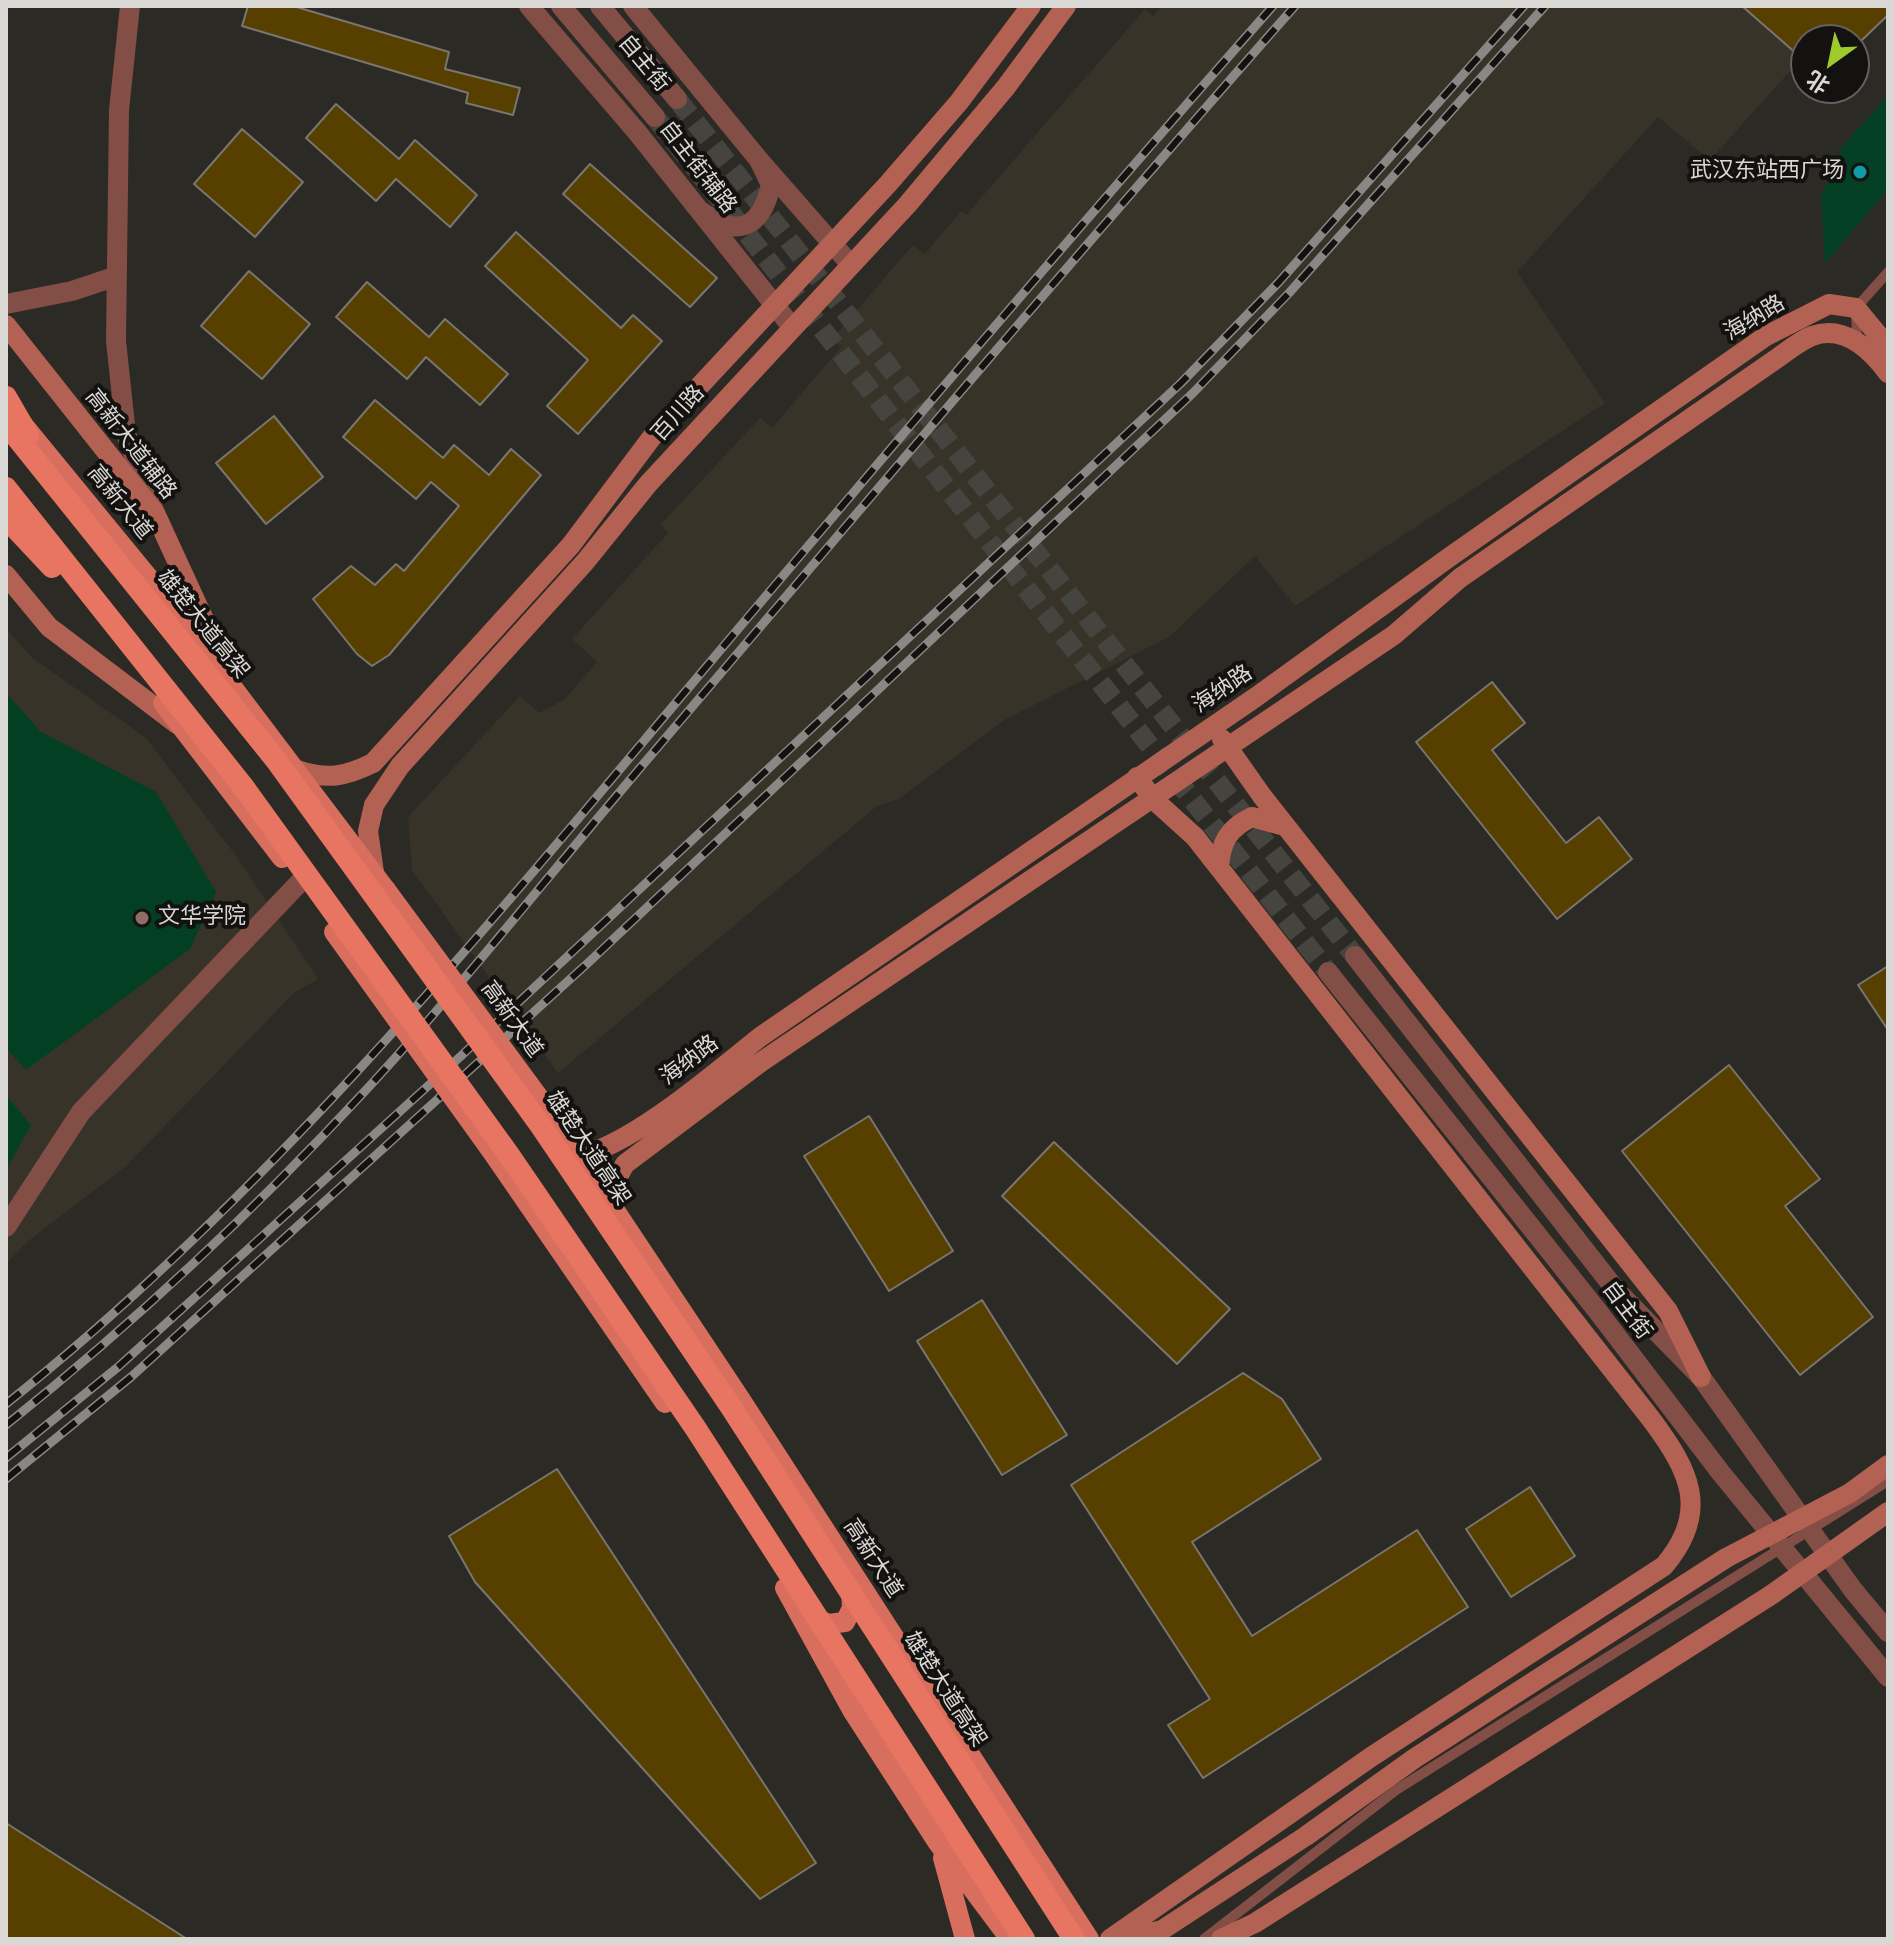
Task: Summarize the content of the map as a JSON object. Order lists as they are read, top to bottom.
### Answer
{
  "streets": {
    "highway": ["雄楚大道高架"],
    "main road": [
      "海纳路",
      "百川路",
      "高新大道辅路",
      "高新大道"
    ],
    "street": ["自主街", "自主街辅路"]
  },
  "crossings": [
    ["自主街辅路", "百川路"],
    ["海纳路", "高新大道"],
    ["百川路", "高新大道"],
    ["高新大道辅路", "高新大道"]
  ],
  "places": ["武汉东站西广场", "文华学院"],
  "north": "bottom left"
}
